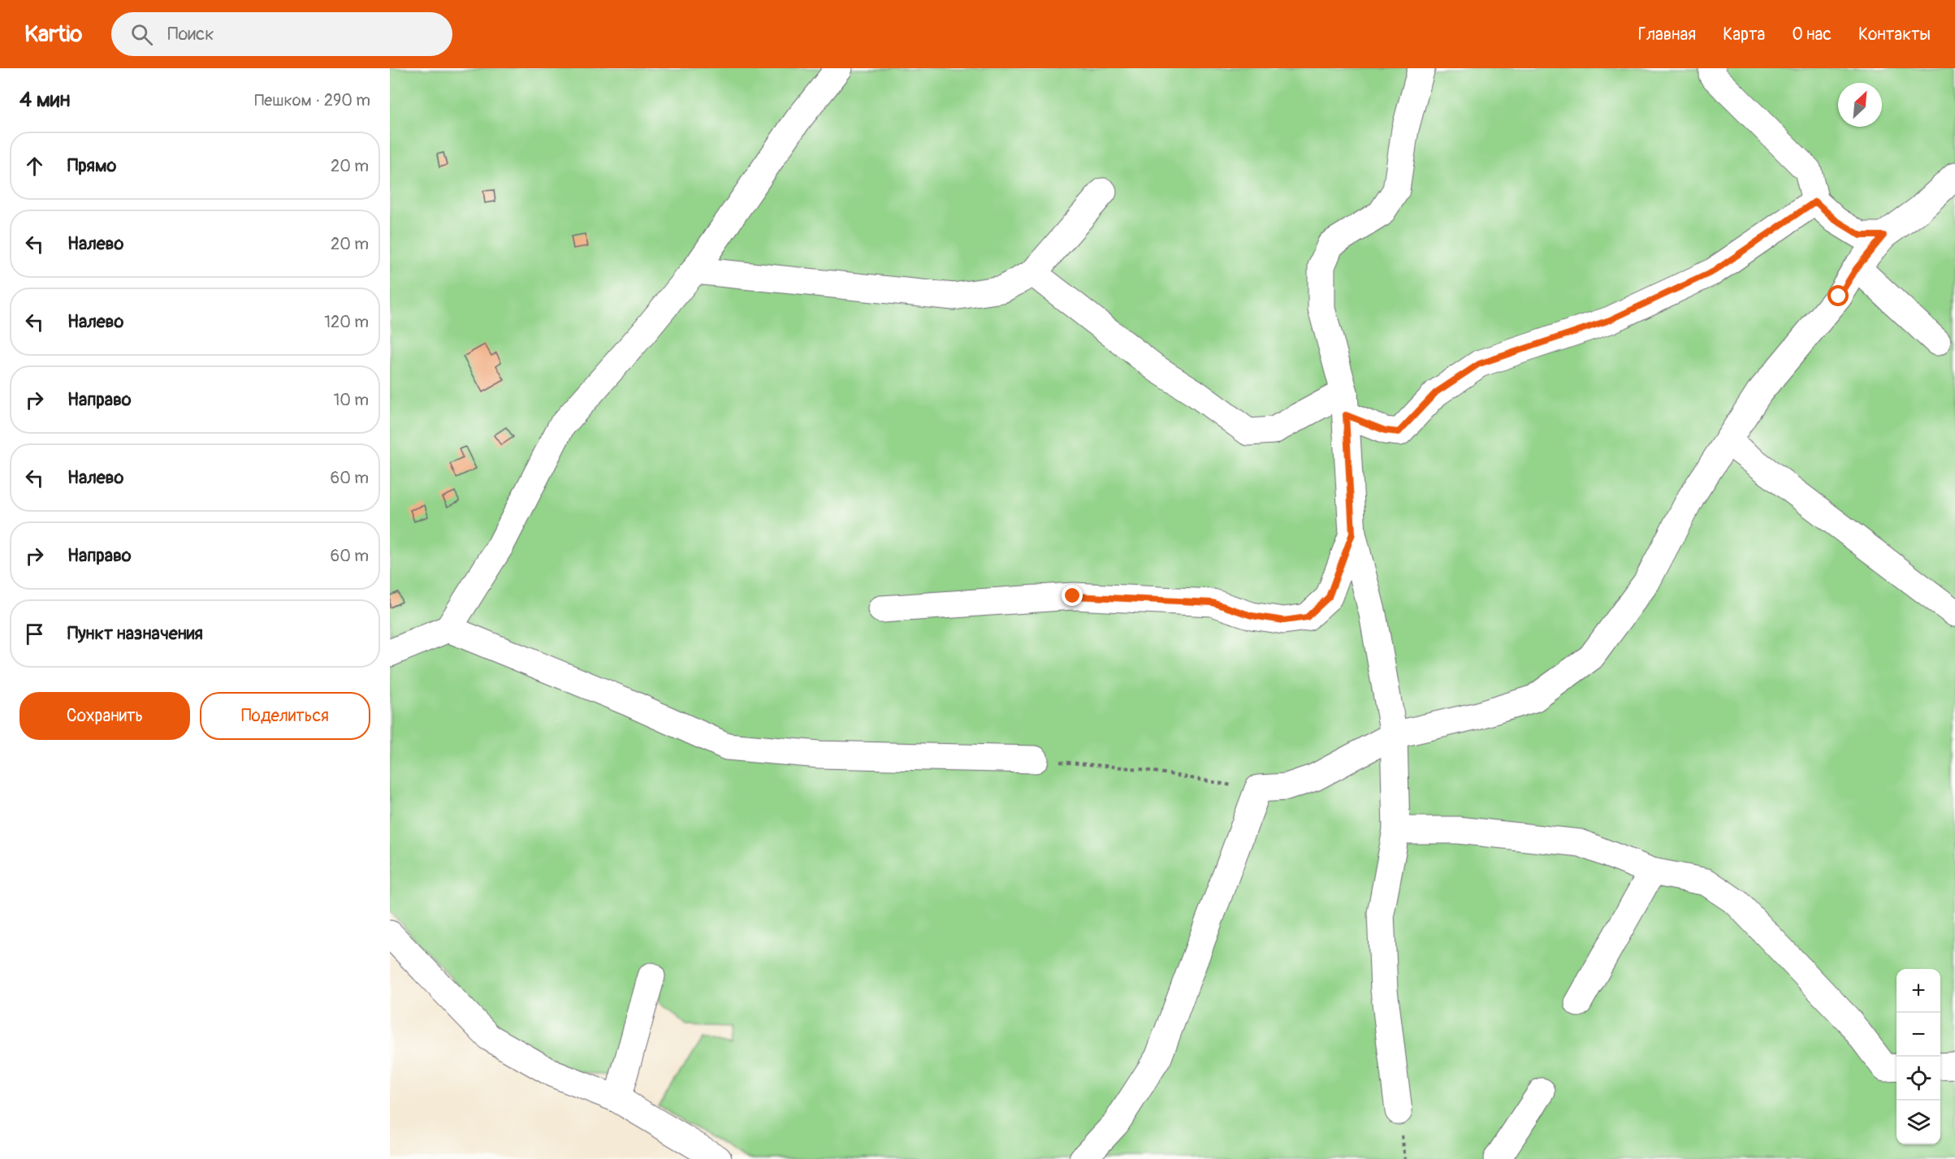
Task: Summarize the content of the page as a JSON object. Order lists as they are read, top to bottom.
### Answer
{
  "north": "top right",
  "page": {
    "header": "Kartio",
    "search": "Поиск",
    "nav": [
      "Главная",
      "Карта",
      "О нас",
      "Контакты"
    ],
    "heading": ["4 мин", "Пешком · 290 m"],
    "list": [
      ["Прямо", "20 m"],
      ["Налево", "20 m"],
      ["Налево", "120 m"],
      ["Направо", "10 m"],
      ["Налево", "60 m"],
      ["Направо", "60 m"],
      "Пункт назначения"
    ],
    "buttons": ["Сохранить", "Поделиться"],
    "map_buttons": ["+", "−"]
  }
}
